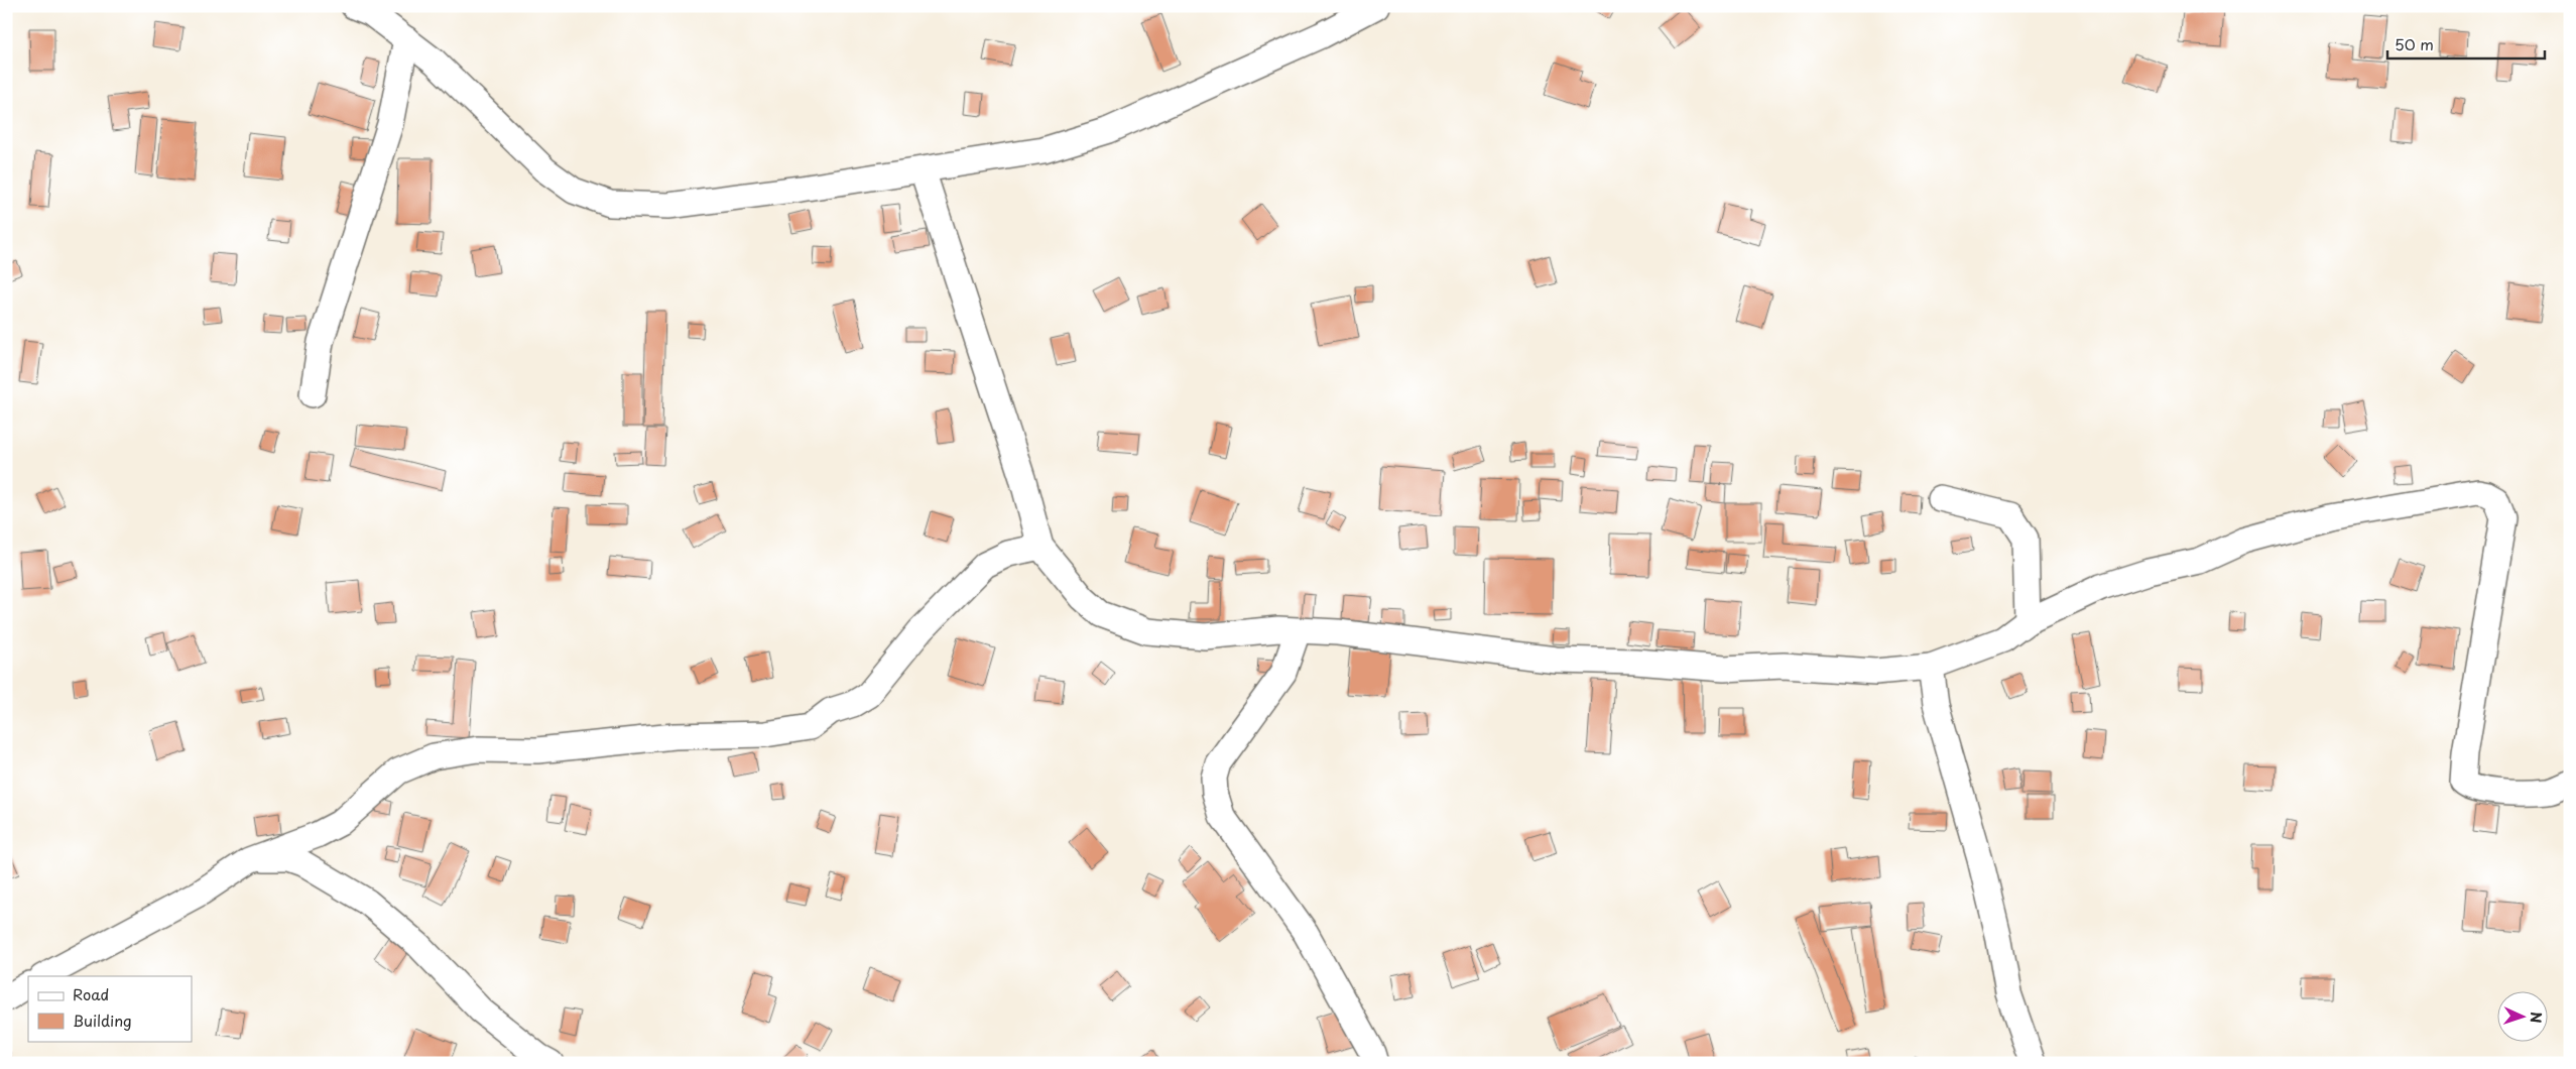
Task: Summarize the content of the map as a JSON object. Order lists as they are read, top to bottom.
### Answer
{
  "legend": ["Road", "Building"],
  "scale_bar": "50 m",
  "north": "right"
}
